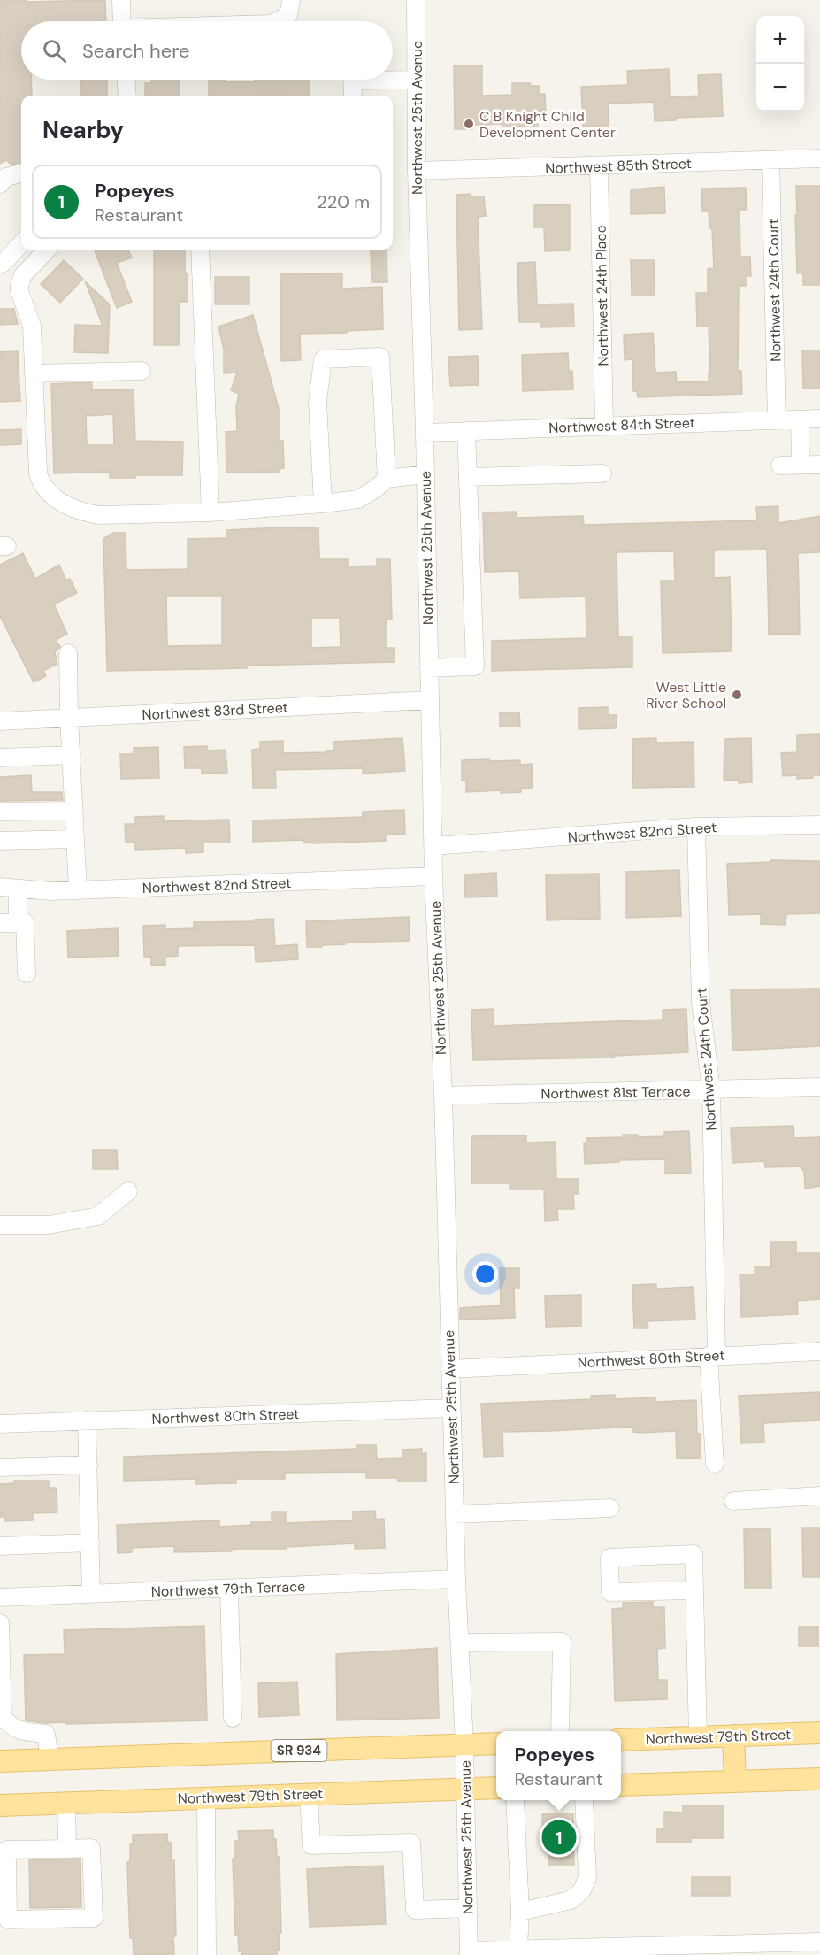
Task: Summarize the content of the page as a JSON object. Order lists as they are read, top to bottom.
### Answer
{
  "streets": {
    "main road": ["Northwest 79th Street", "SR 934"],
    "street": [
      "Northwest 25th Avenue",
      "Northwest 85th Street",
      "Northwest 24th Court",
      "Northwest 24th Place",
      "Northwest 84th Street",
      "Northwest 83rd Street",
      "Northwest 82nd Street",
      "Northwest 81st Terrace",
      "Northwest 80th Street",
      "Northwest 79th Terrace"
    ]
  },
  "crossings": [
    ["Northwest 25th Avenue", "Northwest 85th Street"],
    ["Northwest 25th Avenue", "Northwest 84th Street"],
    ["Northwest 25th Avenue", "Northwest 83rd Street"],
    ["Northwest 25th Avenue", "Northwest 82nd Street"],
    ["Northwest 25th Avenue", "Northwest 81st Terrace"],
    ["Northwest 25th Avenue", "Northwest 80th Street"],
    ["Northwest 25th Avenue", "Northwest 79th Terrace"],
    ["Northwest 25th Avenue", "Northwest 79th Street"],
    ["Northwest 25th Avenue", "SR 934"],
    ["Northwest 85th Street", "Northwest 24th Court"],
    ["Northwest 85th Street", "Northwest 24th Place"],
    ["Northwest 24th Court", "Northwest 84th Street"],
    ["Northwest 24th Court", "Northwest 82nd Street"],
    ["Northwest 24th Court", "Northwest 81st Terrace"],
    ["Northwest 24th Court", "Northwest 80th Street"],
    ["Northwest 24th Place", "Northwest 84th Street"]
  ],
  "places": ["C B Knight Child Development Center", "West Little River School"],
  "page": {
    "map_buttons": ["+", "−"],
    "search": "Search here",
    "heading": "Nearby",
    "list": [
      {
        "mark": "1",
        "name": "Popeyes",
        "note": "Restaurant",
        "value": "220 m"
      }
    ],
    "popup": ["Popeyes", "Restaurant"],
    "pins": "1"
  }
}
